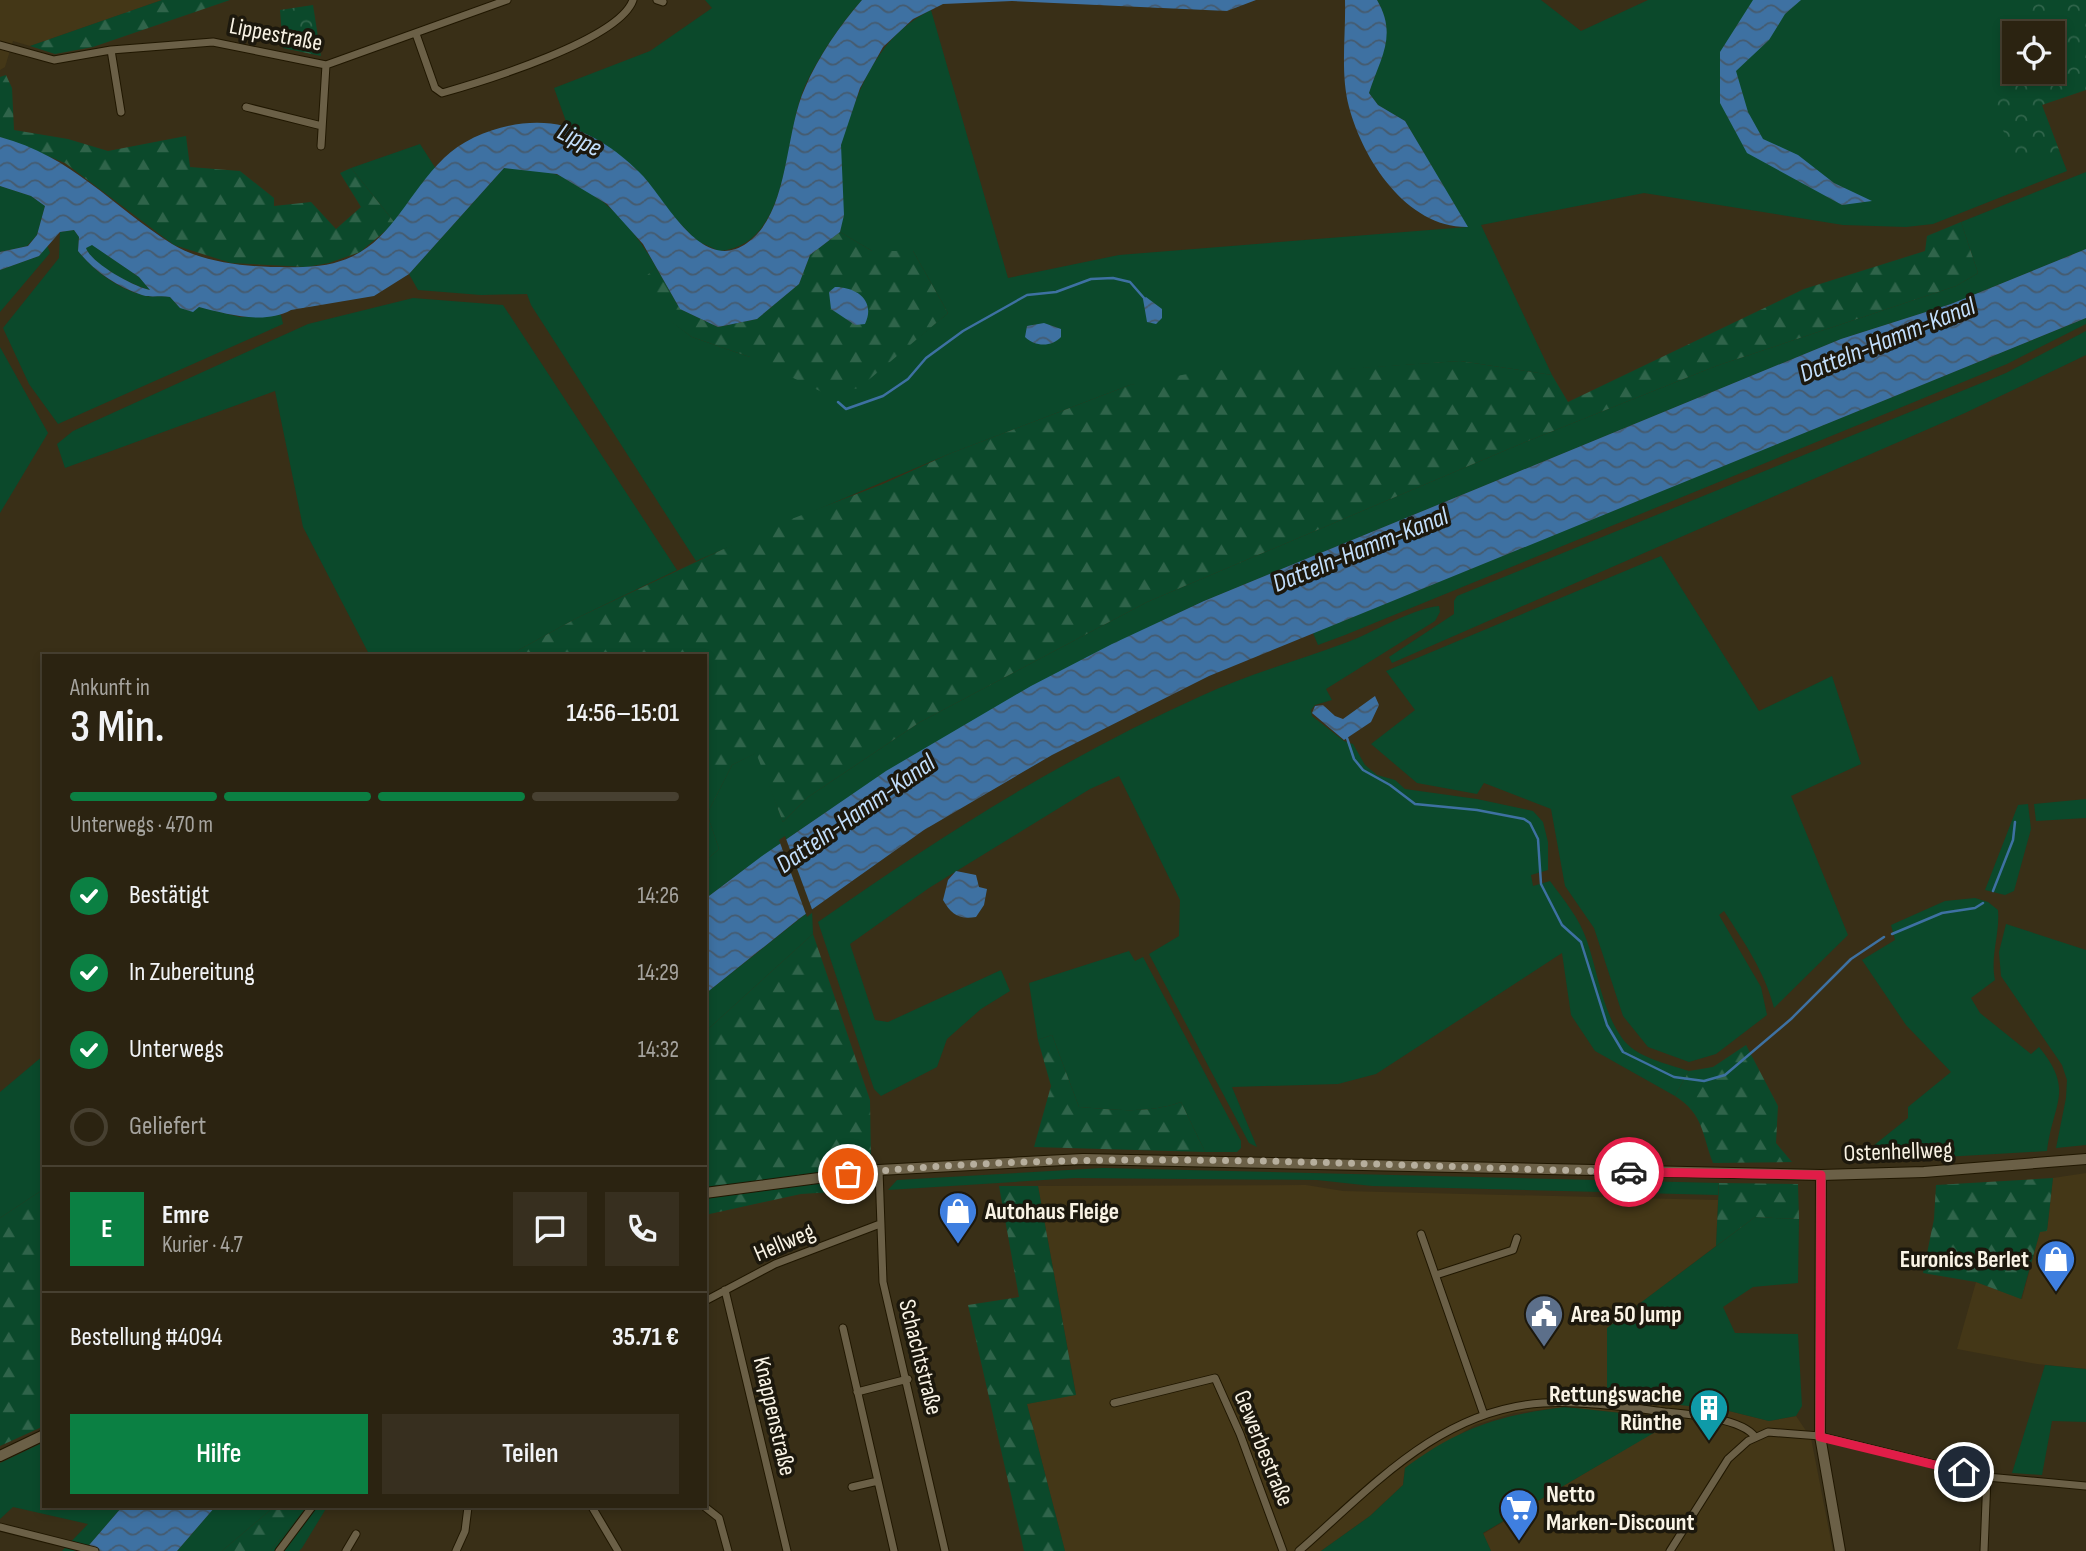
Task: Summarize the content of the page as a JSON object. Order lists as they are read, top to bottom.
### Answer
{
  "streets": {
    "main road": ["Ostenhellweg"],
    "street": [
      "Lippestraße",
      "Hellweg",
      "Schachtstraße",
      "Knappenstraße",
      "Gewerbestraße"
    ]
  },
  "crossings": [
    ["Ostenhellweg", "Schachtstraße"],
    ["Hellweg", "Schachtstraße"],
    ["Hellweg", "Knappenstraße"]
  ],
  "water": ["Lippe", "Datteln-Hamm-Kanal"],
  "places": {
    "shop": ["Autohaus Fleige", "Euronics Berlet"],
    "public building": ["Area 50 Jump"],
    "building": ["Rettungswache Rünthe"],
    "supermarket": ["Netto Marken-Discount"]
  },
  "page": {
    "heading": ["3 Min.", "Ankunft in", "14:56–15:01"],
    "panel": [
      "Emre",
      "Kurier · 4.7",
      "Bestellung #4094",
      "35.71 €"
    ],
    "bar": "Unterwegs · 470 m",
    "list": [
      ["Bestätigt", "14:26"],
      ["In Zubereitung", "14:29"],
      ["Unterwegs", "14:32"],
      "Geliefert"
    ],
    "round": "E",
    "buttons": ["Hilfe", "Teilen"]
  }
}
